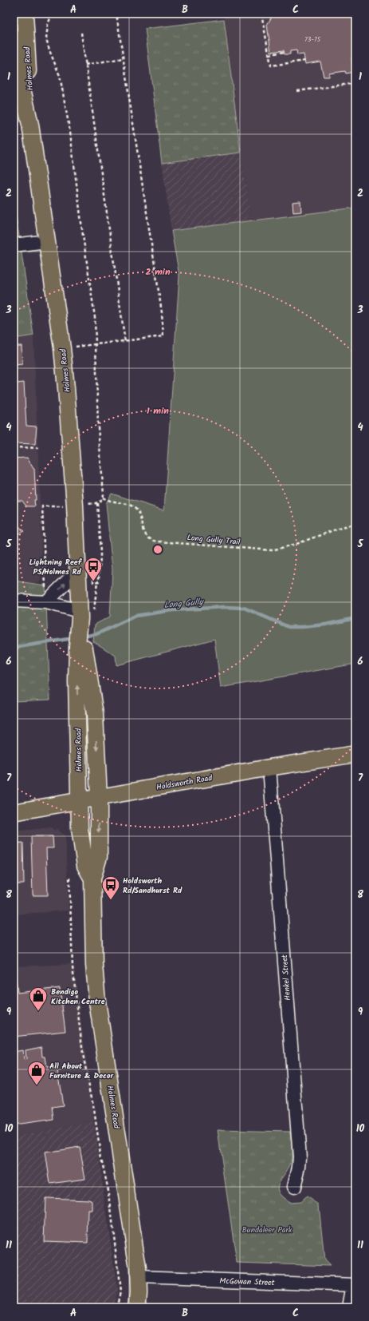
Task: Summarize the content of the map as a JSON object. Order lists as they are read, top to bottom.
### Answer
{
  "streets": {
    "main road": ["Holmes Road", "Holdsworth Road"],
    "street": ["Henkel Street", "McGowan Street"],
    "path": ["Long Gully Trail"]
  },
  "crossings": [
    ["Holmes Road", "Holdsworth Road"],
    ["Holmes Road", "McGowan Street"],
    ["Holdsworth Road", "Henkel Street"]
  ],
  "water": ["Long Gully"],
  "parks": ["Bundaleer Park"],
  "places": {
    "bus stop": ["Lightning Reef PS/Holmes Rd", "Holdsworth Rd/Sandhurst Rd"],
    "shop": ["Bendigo Kitchen Centre", "All About Furniture & Decor"]
  },
  "house_numbers": ["73-75"],
  "grid": {
    "columns": ["A", "B", "C"],
    "rows": [
      "1",
      "2",
      "3",
      "4",
      "5",
      "6",
      "7",
      "8",
      "9",
      "10",
      "11"
    ]
  },
  "rings": ["2 min", "1 min"]
}
